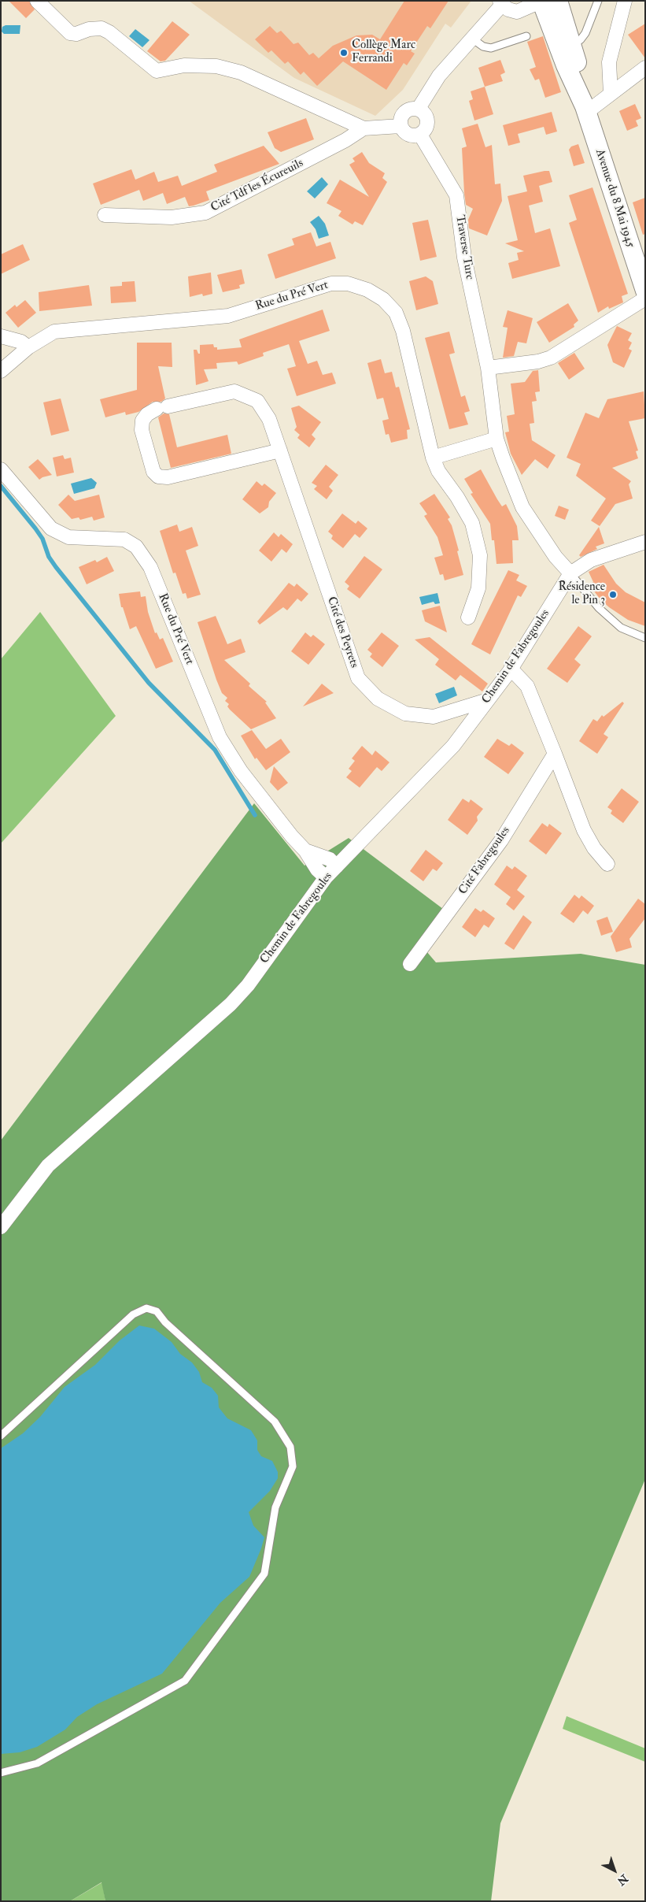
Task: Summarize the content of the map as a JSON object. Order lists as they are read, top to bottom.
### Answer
{
  "streets": {
    "main road": ["Avenue du 8 Mai 1945"],
    "street": [
      "Cité Tdf les Écureuils",
      "Traverse Turc",
      "Rue du Pré Vert",
      "Cité des Peyrets",
      "Chemin de Fabregoules",
      "Cité Fabregoules"
    ]
  },
  "crossings": [
    ["Cité Tdf les Écureuils", "Traverse Turc"],
    ["Traverse Turc", "Chemin de Fabregoules"],
    ["Rue du Pré Vert", "Chemin de Fabregoules"],
    ["Cité des Peyrets", "Chemin de Fabregoules"]
  ],
  "places": ["Collège Marc Ferrandi", "Résidence le Pin 3"],
  "north": "bottom right"
}
